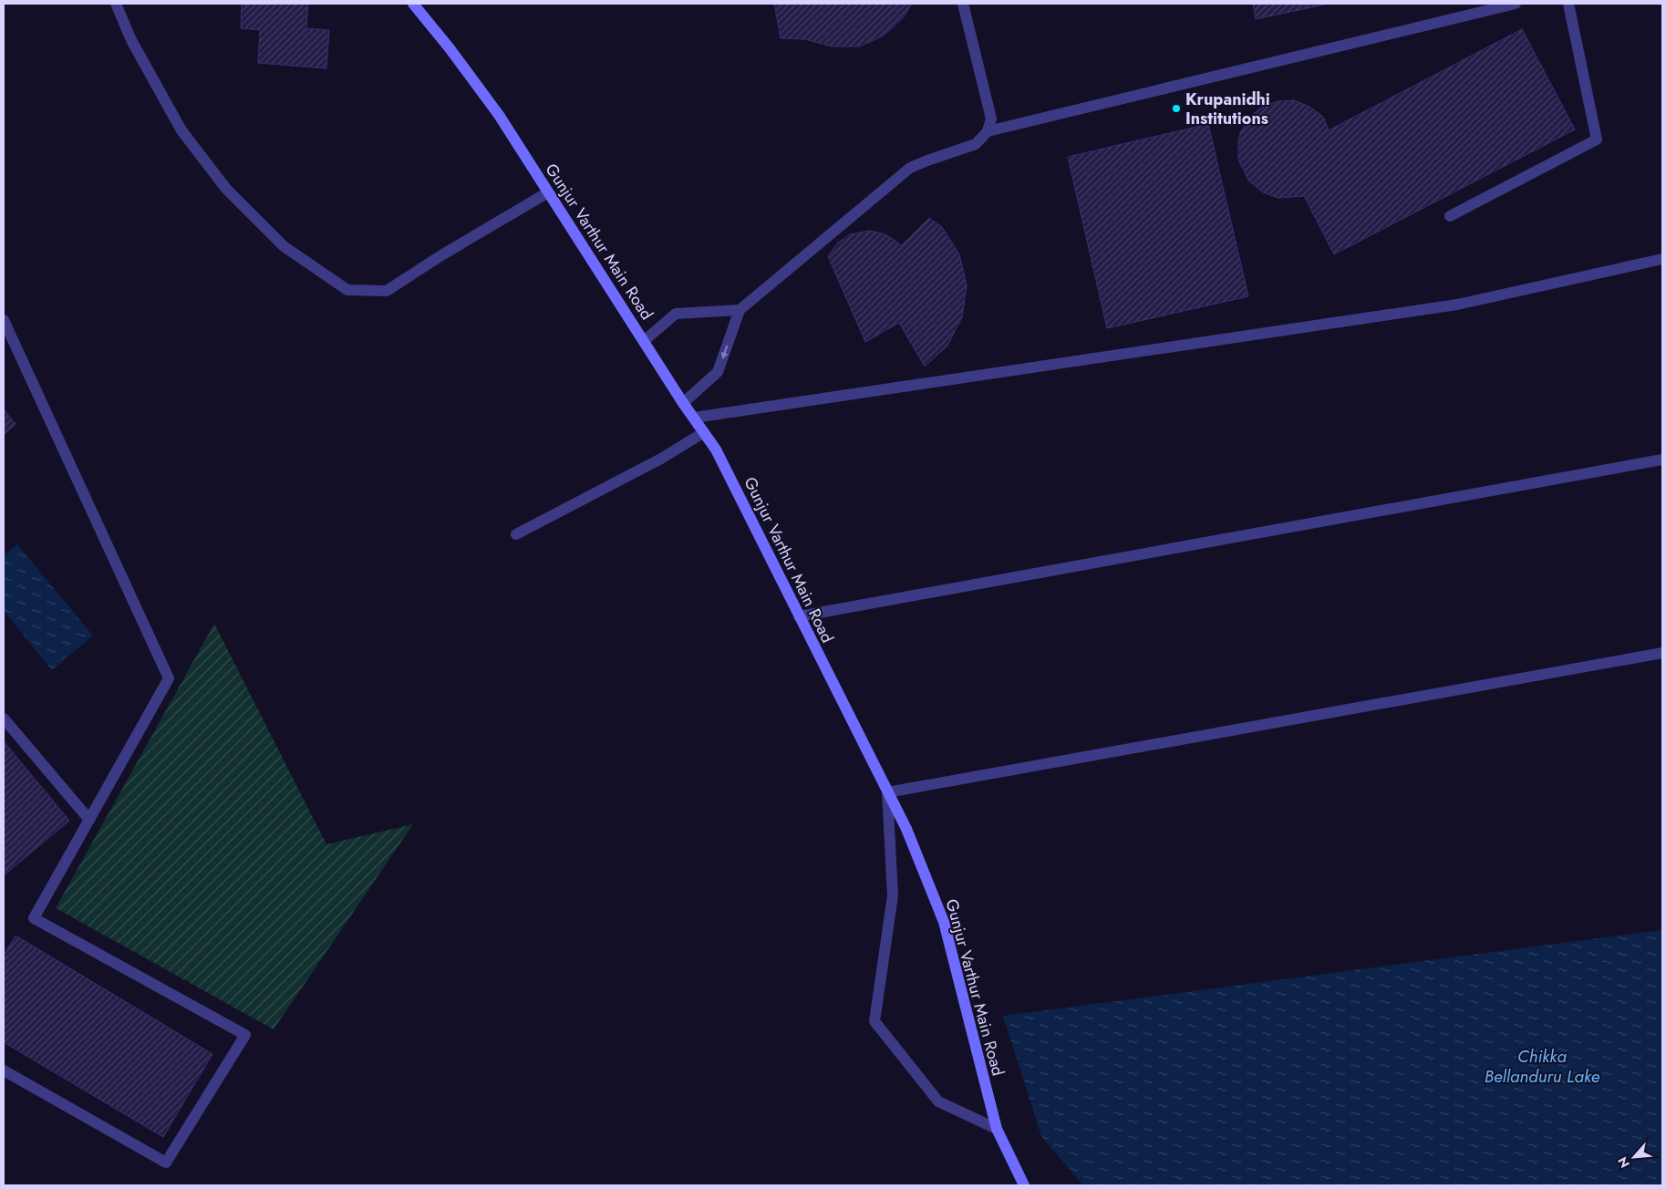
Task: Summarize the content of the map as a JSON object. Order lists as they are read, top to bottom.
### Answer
{
  "streets": {
    "main road": ["Gunjur Varthur Main Road"]
  },
  "water": ["Chikka Bellanduru Lake"],
  "places": ["Krupanidhi Institutions"],
  "north": "bottom left"
}
